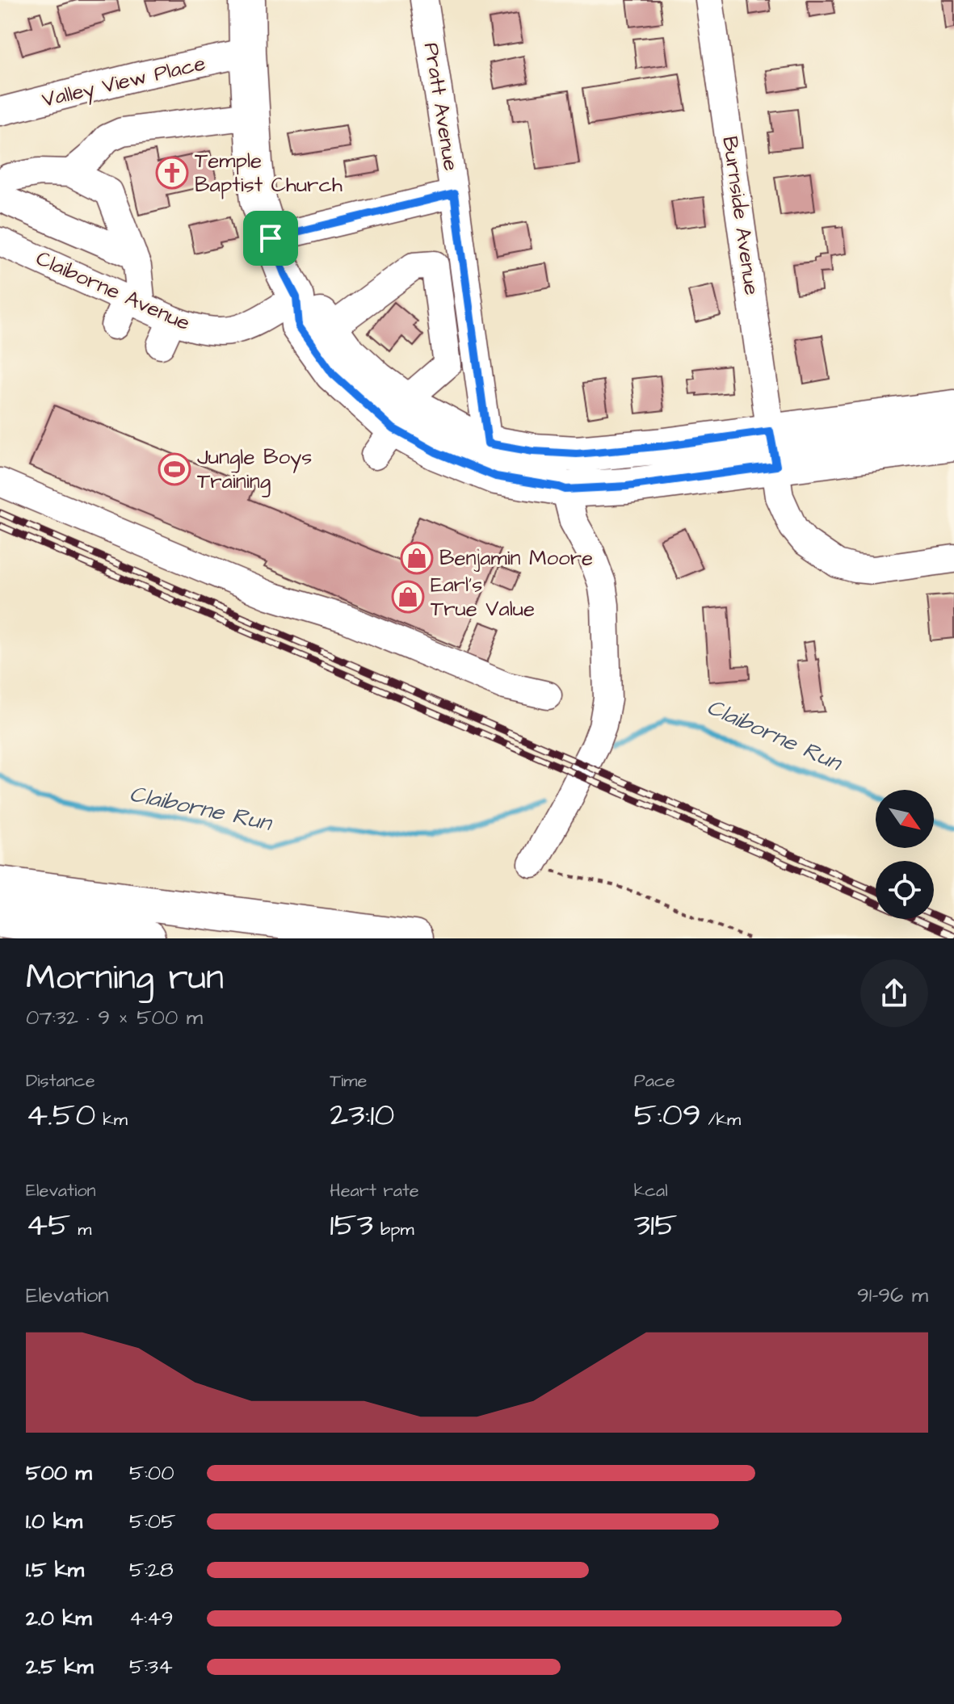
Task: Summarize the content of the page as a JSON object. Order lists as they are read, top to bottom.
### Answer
{
  "streets": {
    "street": [
      "Valley View Place",
      "Pratt Avenue",
      "Burnside Avenue",
      "Claiborne Avenue"
    ]
  },
  "water": ["Claiborne Run"],
  "places": {
    "church": ["Temple Baptist Church"],
    "sports": ["Jungle Boys Training"],
    "shop": ["Benjamin Moore", "Earl's True Value"]
  },
  "north": "bottom right",
  "page": {
    "heading": ["Morning run", "07:32 · 9 × 500 m"],
    "stats": [
      ["Distance", "4.50 km"],
      ["Time", "23:10"],
      ["Pace", "5:09 /km"],
      ["Elevation", "45 m"],
      ["Heart rate", "153 bpm"],
      ["kcal", "315"]
    ],
    "chart": ["Elevation", "91–96 m"],
    "list": [
      {
        "name": "500 m",
        "note": "5:00"
      },
      {
        "name": "1.0 km",
        "note": "5:05"
      },
      {
        "name": "1.5 km",
        "note": "5:28"
      },
      {
        "name": "2.0 km",
        "note": "4:49"
      },
      {
        "name": "2.5 km",
        "note": "5:34"
      }
    ]
  }
}
